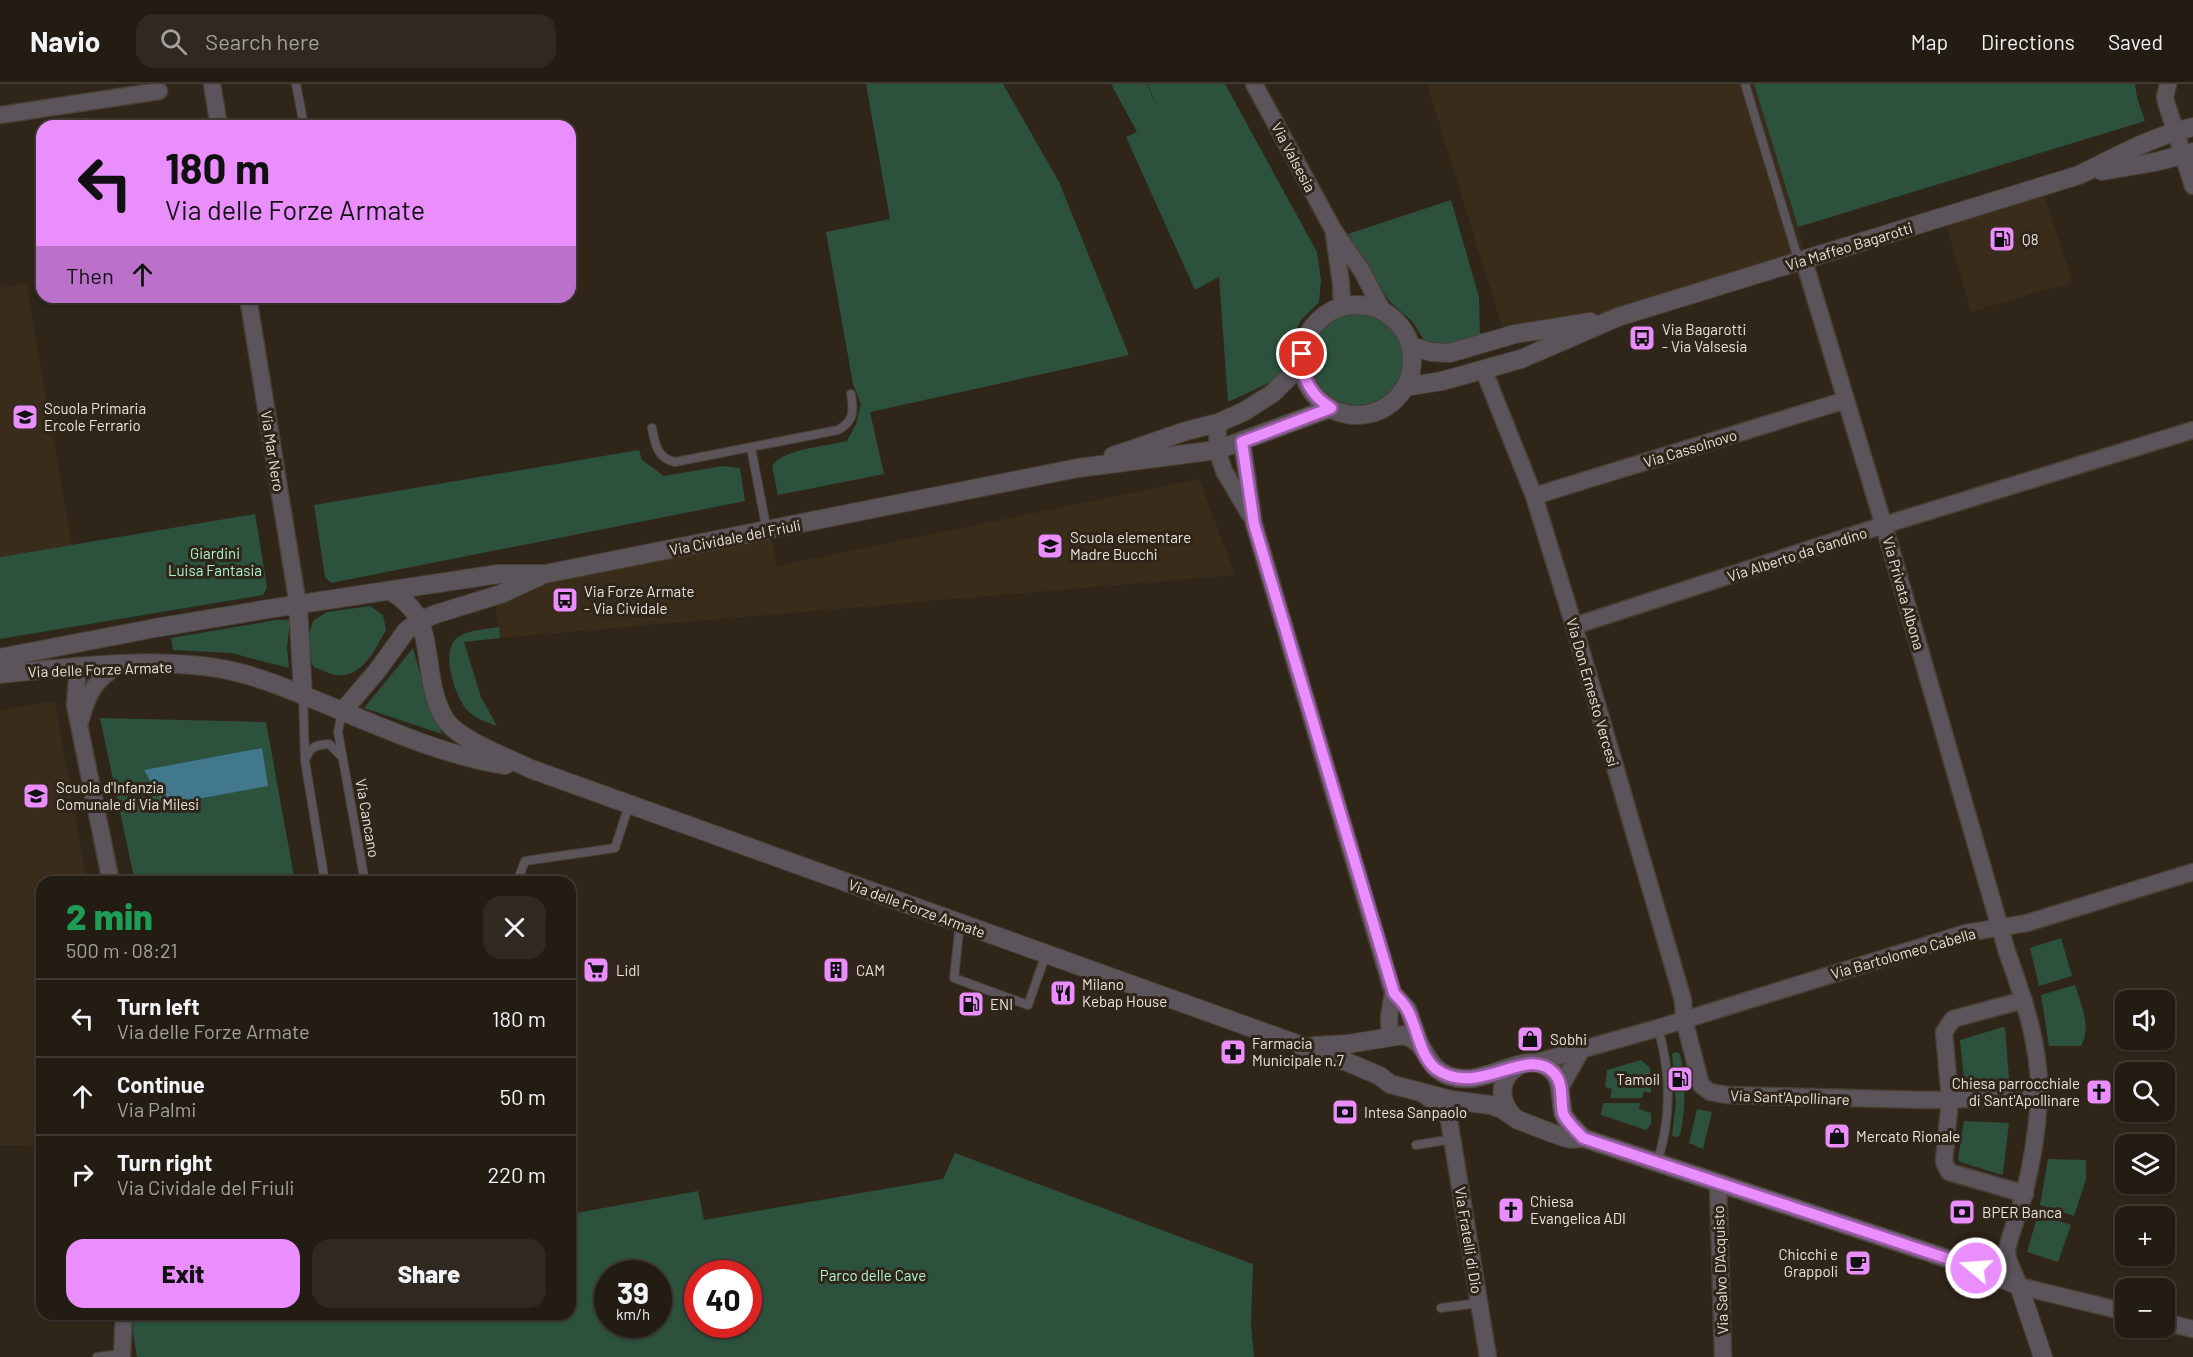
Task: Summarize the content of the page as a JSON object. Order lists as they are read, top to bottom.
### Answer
{
  "streets": {
    "street": [
      "Via Valsesia",
      "Via Maffeo Bagarotti",
      "Via Cassolnovo",
      "Via Mar Nero",
      "Via Cividale del Friuli",
      "Via Alberto da Gandino",
      "Via Privata Albona",
      "Via delle Forze Armate",
      "Via Don Ernesto Vercesi",
      "Via Bartolomeo Cabella",
      "Via Sant'Apollinare",
      "Via Fratelli di Dio",
      "Via Salvo D'Acquisto"
    ],
    "lane": ["Via Cancano"]
  },
  "crossings": [
    ["Via Valsesia", "Via Maffeo Bagarotti"],
    ["Via Valsesia", "Via Cividale del Friuli"],
    ["Via Maffeo Bagarotti", "Via Cividale del Friuli"],
    ["Via Maffeo Bagarotti", "Via Privata Albona"],
    ["Via Maffeo Bagarotti", "Via Don Ernesto Vercesi"],
    ["Via Cassolnovo", "Via Privata Albona"],
    ["Via Cassolnovo", "Via Don Ernesto Vercesi"],
    ["Via Mar Nero", "Via delle Forze Armate"],
    ["Via Cividale del Friuli", "Via delle Forze Armate"],
    ["Via Alberto da Gandino", "Via Privata Albona"],
    ["Via Alberto da Gandino", "Via Don Ernesto Vercesi"],
    ["Via Privata Albona", "Via delle Forze Armate"],
    ["Via Privata Albona", "Via Bartolomeo Cabella"],
    ["Via Privata Albona", "Via Sant'Apollinare"],
    ["Via delle Forze Armate", "Via Cancano"],
    ["Via delle Forze Armate", "Via Salvo D'Acquisto"],
    ["Via Don Ernesto Vercesi", "Via Bartolomeo Cabella"],
    ["Via Don Ernesto Vercesi", "Via Sant'Apollinare"],
    ["Via Bartolomeo Cabella", "Via Sant'Apollinare"]
  ],
  "parks": ["Giardini Luisa Fantasia", "Parco delle Cave"],
  "places": {
    "fuel station": ["Q8", "ENI", "Tamoil"],
    "bus stop": ["Via Bagarotti - Via Valsesia", "Via Forze Armate - Via Cividale"],
    "school or university": ["Scuola Primaria Ercole Ferrario", "Scuola elementare Madre Bucchi", "Scuola d'Infanzia Comunale di Via Milesi"],
    "supermarket": ["Lidl"],
    "building": ["CAM"],
    "restaurant": ["Milano Kebap House"],
    "shop": ["Sobhi", "Mercato Rionale"],
    "pharmacy": ["Farmacia Municipale n.7"],
    "church": ["Chiesa parrocchiale di Sant'Apollinare", "Chiesa Evangelica ADI"],
    "bank": ["Intesa Sanpaolo", "BPER Banca"],
    "cafe": ["Chicchi e Grappoli"]
  },
  "page": {
    "header": "Navio",
    "search": "Search here",
    "nav": ["Map", "Directions", "Saved"],
    "turn": ["180 m", "Via delle Forze Armate"],
    "then": "Then",
    "heading": ["2 min", "500 m · 08:21"],
    "list": [
      {
        "name": "Turn left",
        "note": "Via delle Forze Armate",
        "value": "180 m"
      },
      {
        "name": "Continue",
        "note": "Via Palmi",
        "value": "50 m"
      },
      {
        "name": "Turn right",
        "note": "Via Cividale del Friuli",
        "value": "220 m"
      }
    ],
    "map_buttons": ["+", "−"],
    "buttons": ["Exit", "Share"],
    "speed": "39 km/h",
    "limit": "40"
  }
}
